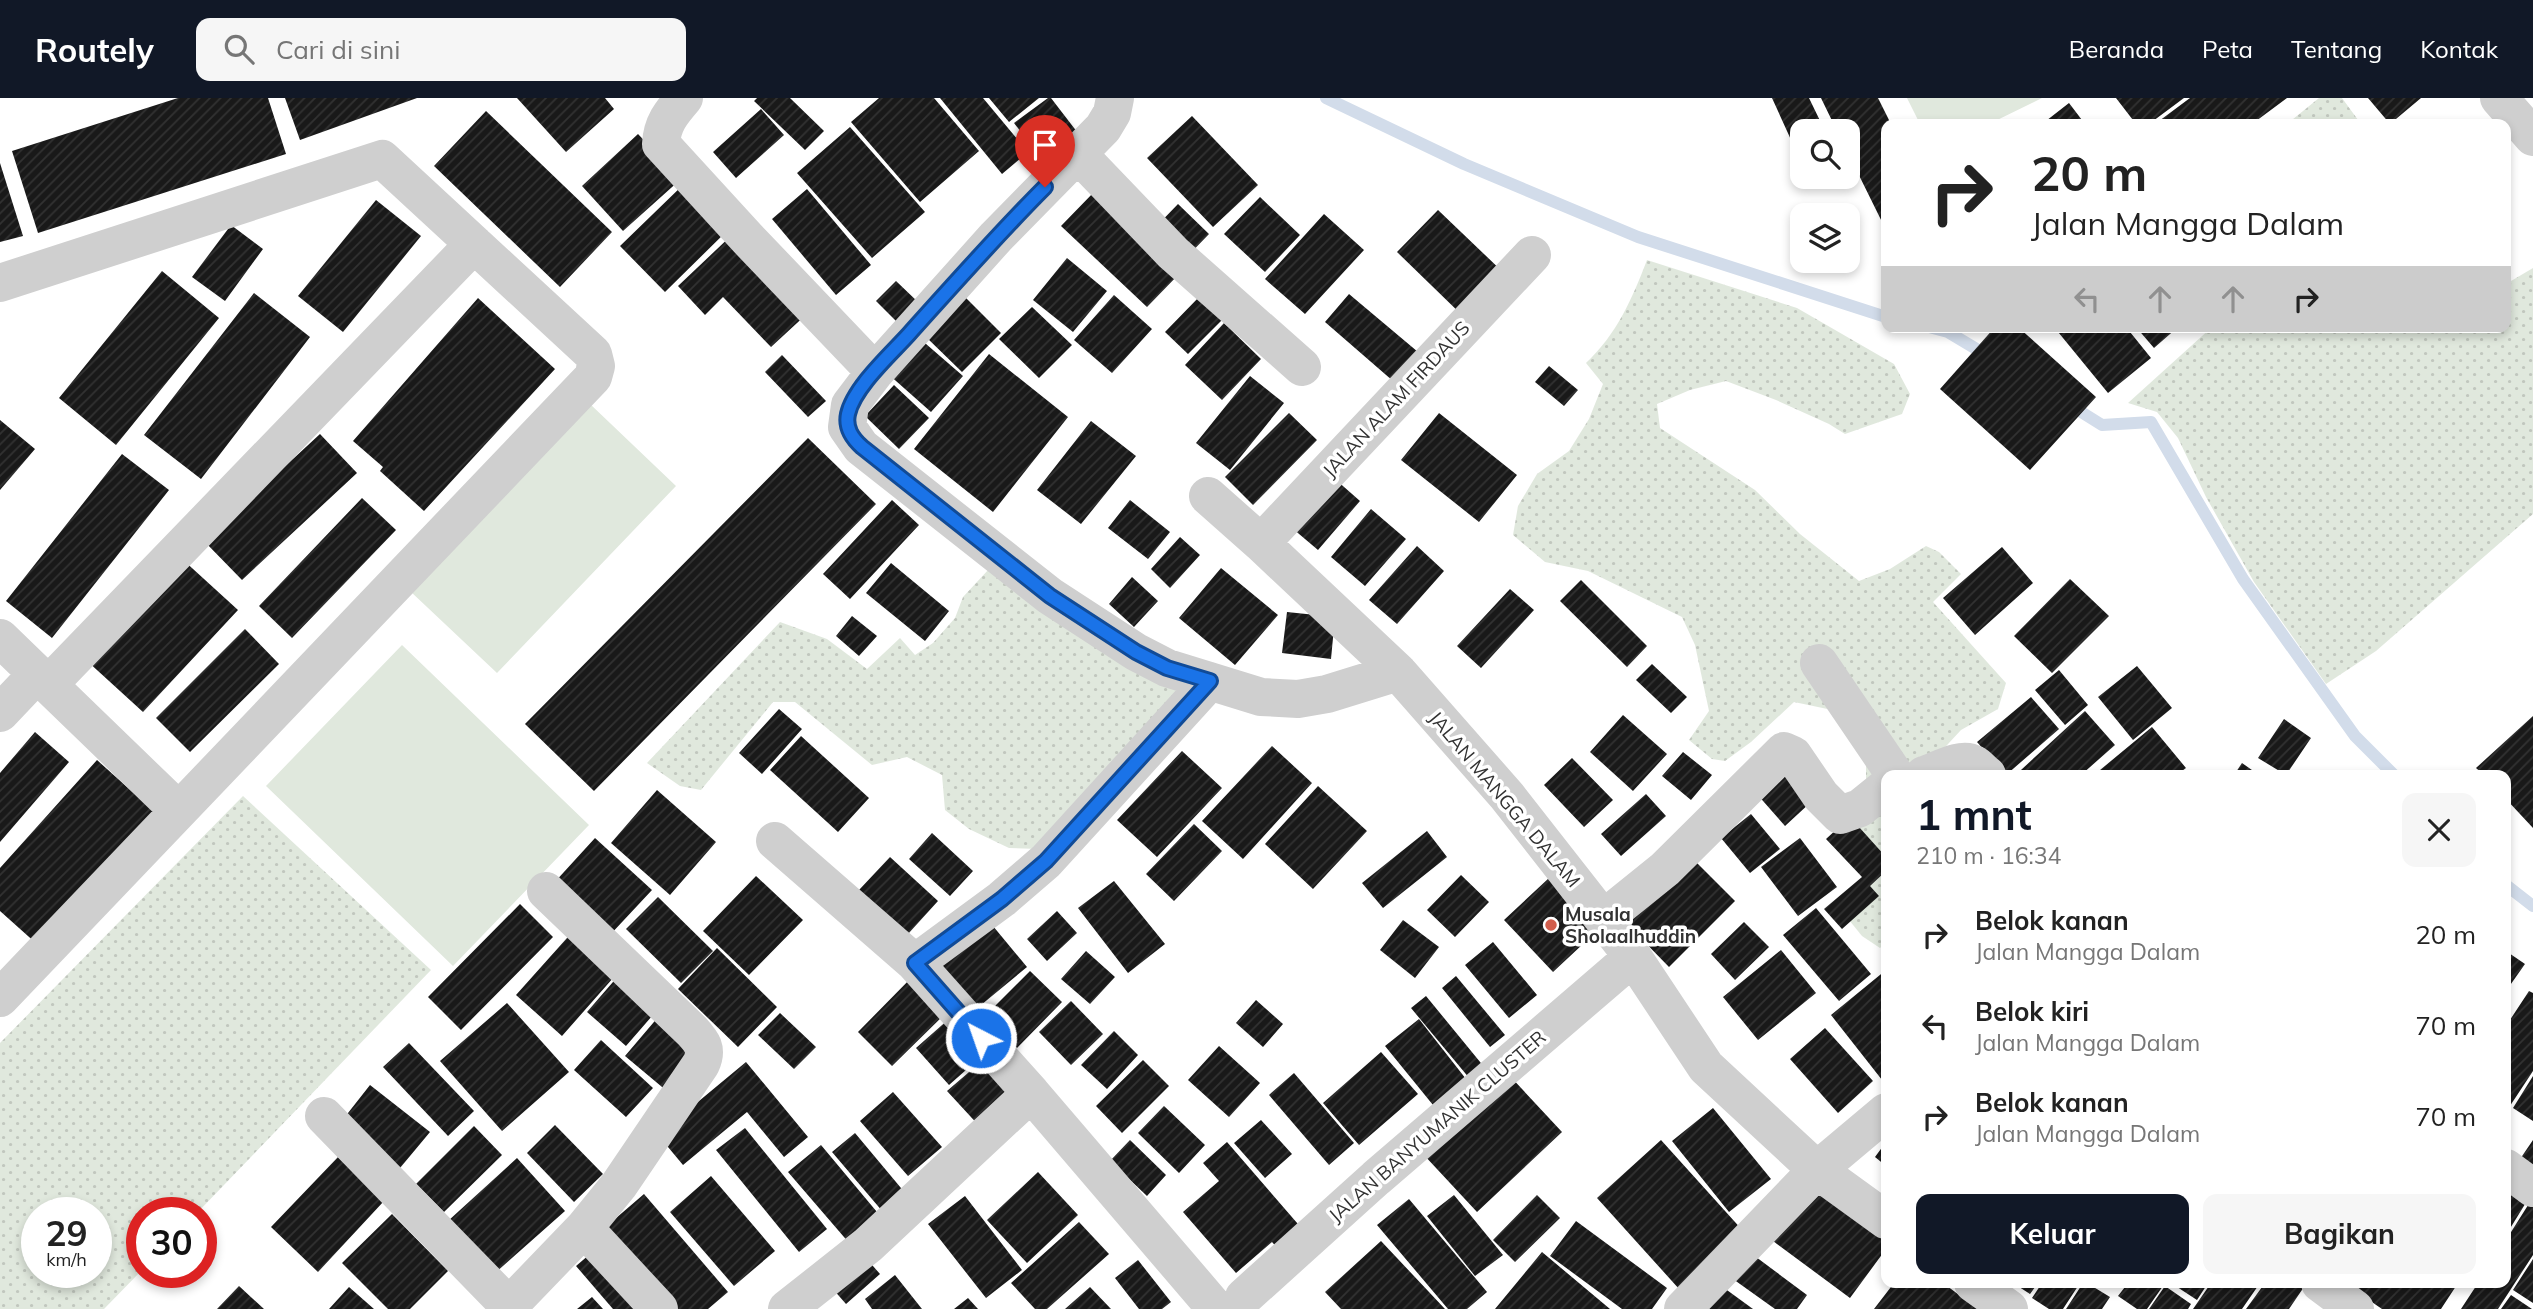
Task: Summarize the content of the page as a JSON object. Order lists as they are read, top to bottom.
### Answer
{
  "streets": {
    "street": ["JALAN ALAM FIRDAUS", "JALAN MANGGA DALAM", "JALAN BANYUMANIK CLUSTER"]
  },
  "crossings": [
    ["JALAN MANGGA DALAM", "JALAN BANYUMANIK CLUSTER"]
  ],
  "places": ["Musala Sholaalhuddin"],
  "page": {
    "header": "Routely",
    "search": "Cari di sini",
    "nav": [
      "Beranda",
      "Peta",
      "Tentang",
      "Kontak"
    ],
    "turn": ["20 m", "Jalan Mangga Dalam"],
    "heading": ["1 mnt", "210 m · 16:34"],
    "list": [
      {
        "name": "Belok kanan",
        "note": "Jalan Mangga Dalam",
        "value": "20 m"
      },
      {
        "name": "Belok kiri",
        "note": "Jalan Mangga Dalam",
        "value": "70 m"
      },
      {
        "name": "Belok kanan",
        "note": "Jalan Mangga Dalam",
        "value": "70 m"
      }
    ],
    "buttons": ["Keluar", "Bagikan"],
    "speed": "29 km/h",
    "limit": "30"
  }
}
